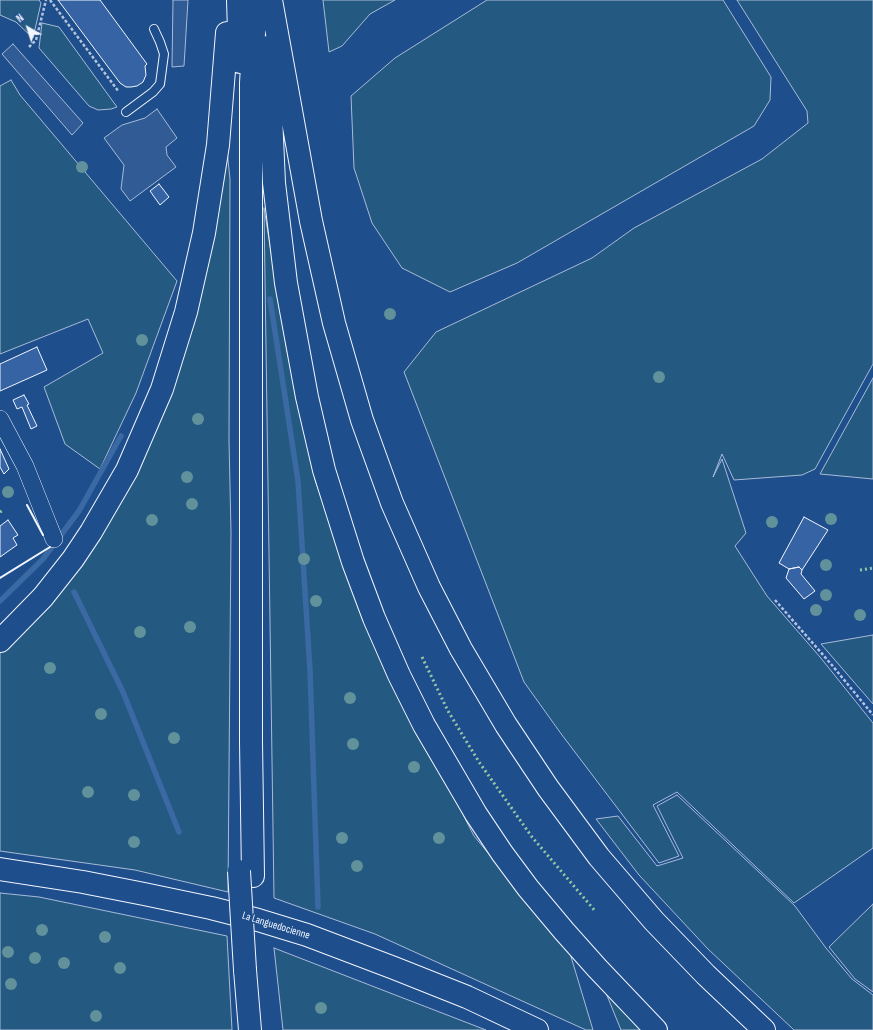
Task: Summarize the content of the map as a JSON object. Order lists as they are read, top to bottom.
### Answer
{
  "streets": {
    "highway": ["La Languedocienne"]
  },
  "north": "top left"
}
